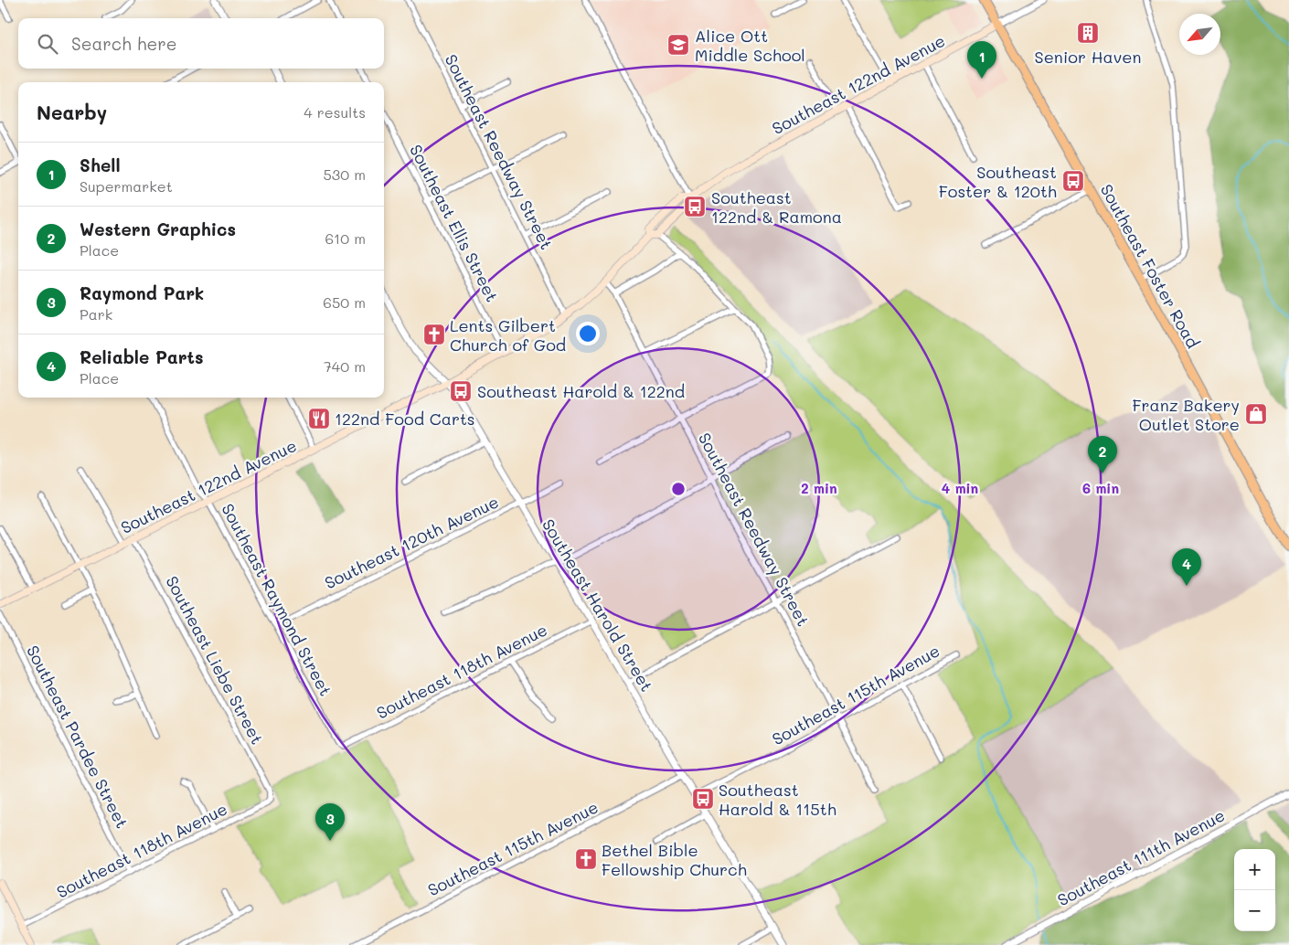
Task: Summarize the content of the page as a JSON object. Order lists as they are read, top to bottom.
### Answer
{
  "streets": {
    "main road": ["Southeast 122nd Avenue", "Southeast Foster Road"],
    "street": [
      "Southeast Reedway Street",
      "Southeast Ellis Street",
      "Southeast 120th Avenue",
      "Southeast Raymond Street",
      "Southeast Harold Street",
      "Southeast Liebe Street",
      "Southeast 118th Avenue",
      "Southeast 115th Avenue",
      "Southeast Pardee Street",
      "Southeast 111th Avenue"
    ]
  },
  "crossings": [
    ["Southeast 122nd Avenue", "Southeast Reedway Street"],
    ["Southeast 122nd Avenue", "Southeast Ellis Street"],
    ["Southeast 122nd Avenue", "Southeast Foster Road"],
    ["Southeast 122nd Avenue", "Southeast Raymond Street"],
    ["Southeast 122nd Avenue", "Southeast Harold Street"],
    ["Southeast 122nd Avenue", "Southeast Liebe Street"],
    ["Southeast Reedway Street", "Southeast 115th Avenue"],
    ["Southeast 120th Avenue", "Southeast Raymond Street"],
    ["Southeast 120th Avenue", "Southeast Harold Street"],
    ["Southeast Raymond Street", "Southeast 118th Avenue"],
    ["Southeast Harold Street", "Southeast 118th Avenue"],
    ["Southeast Harold Street", "Southeast 115th Avenue"],
    ["Southeast Liebe Street", "Southeast 118th Avenue"],
    ["Southeast 118th Avenue", "Southeast Pardee Street"]
  ],
  "places": {
    "building": ["Senior Haven"],
    "school or university": ["Alice Ott Middle School"],
    "bus stop": [
      "Southeast Foster & 120th",
      "Southeast 122nd & Ramona",
      "Southeast Harold & 122nd",
      "Southeast Harold & 115th"
    ],
    "church": ["Lents Gilbert Church of God", "Bethel Bible Fellowship Church"],
    "shop": ["Franz Bakery Outlet Store"],
    "restaurant": ["122nd Food Carts"]
  },
  "north": "bottom left",
  "page": {
    "search": "Search here",
    "pins": [
      "1",
      "2",
      "4",
      "3"
    ],
    "heading": ["Nearby", "4 results"],
    "list": [
      {
        "mark": "1",
        "name": "Shell",
        "note": "Supermarket",
        "value": "530 m"
      },
      {
        "mark": "2",
        "name": "Western Graphics",
        "note": "Place",
        "value": "610 m"
      },
      {
        "mark": "3",
        "name": "Raymond Park",
        "note": "Park",
        "value": "650 m"
      },
      {
        "mark": "4",
        "name": "Reliable Parts",
        "note": "Place",
        "value": "740 m"
      }
    ],
    "map_buttons": ["+", "−"]
  },
  "rings": ["2 min", "4 min", "6 min"]
}
